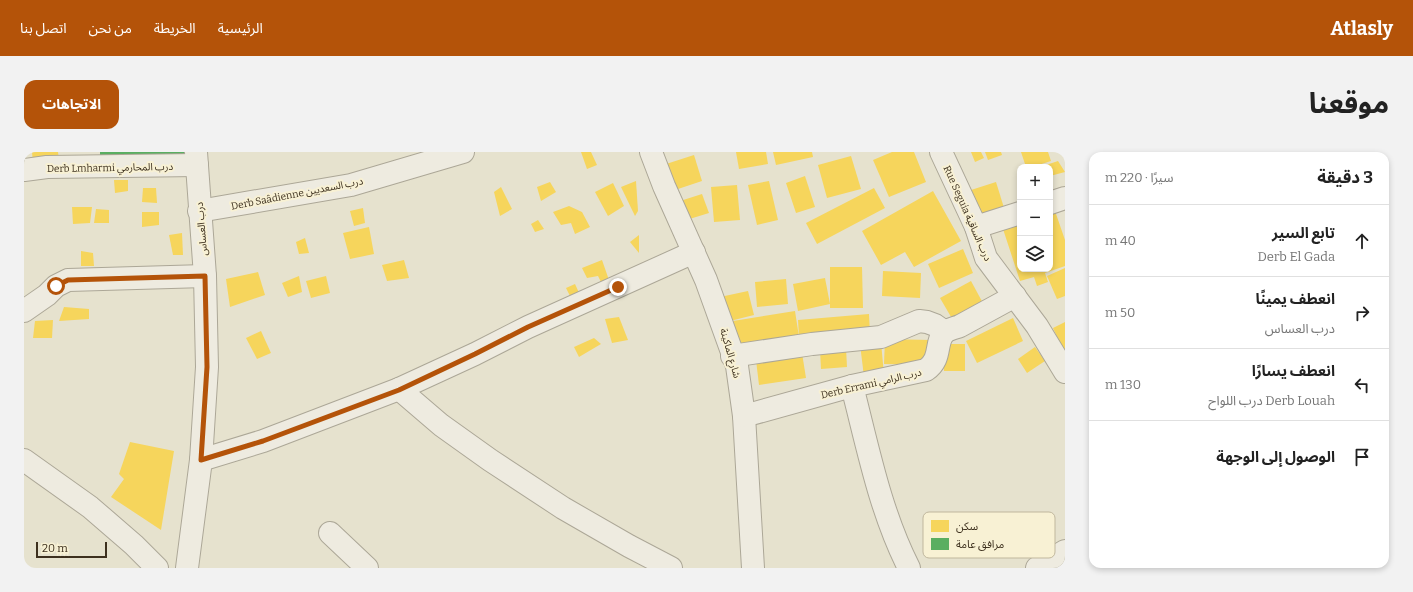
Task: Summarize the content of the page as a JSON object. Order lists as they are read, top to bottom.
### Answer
{
  "streets": {
    "street": [
      "Derb Lmharmi درب المحارمي",
      "Derb Saâdienne درب السعديين",
      "Rue Seguia درب الساقية",
      "درب العساس",
      "شارع الماكينة",
      "Derb Errami درب الرامي"
    ]
  },
  "crossings": [
    ["Derb Lmharmi درب المحارمي", "درب العساس"],
    ["Derb Saâdienne درب السعديين", "درب العساس"],
    ["شارع الماكينة", "Derb Errami درب الرامي"]
  ],
  "legend": ["سكن", "مرافق عامة"],
  "scale_bar": "20 m",
  "page": {
    "header": "Atlasly",
    "nav": [
      "الرئيسية",
      "الخريطة",
      "من نحن",
      "اتصل بنا"
    ],
    "title": "موقعنا",
    "buttons": "الاتجاهات",
    "heading": ["3 دقيقة", "سيرًا · 220 m"],
    "map_buttons": ["+", "−"],
    "list": [
      ["تابع السير", "Derb El Gada", "40 m"],
      ["انعطف يمينًا", "درب العساس", "50 m"],
      ["انعطف يسارًا", "Derb Louah درب اللواح", "130 m"],
      "الوصول إلى الوجهة"
    ],
    "scale": "20 m"
  }
}
